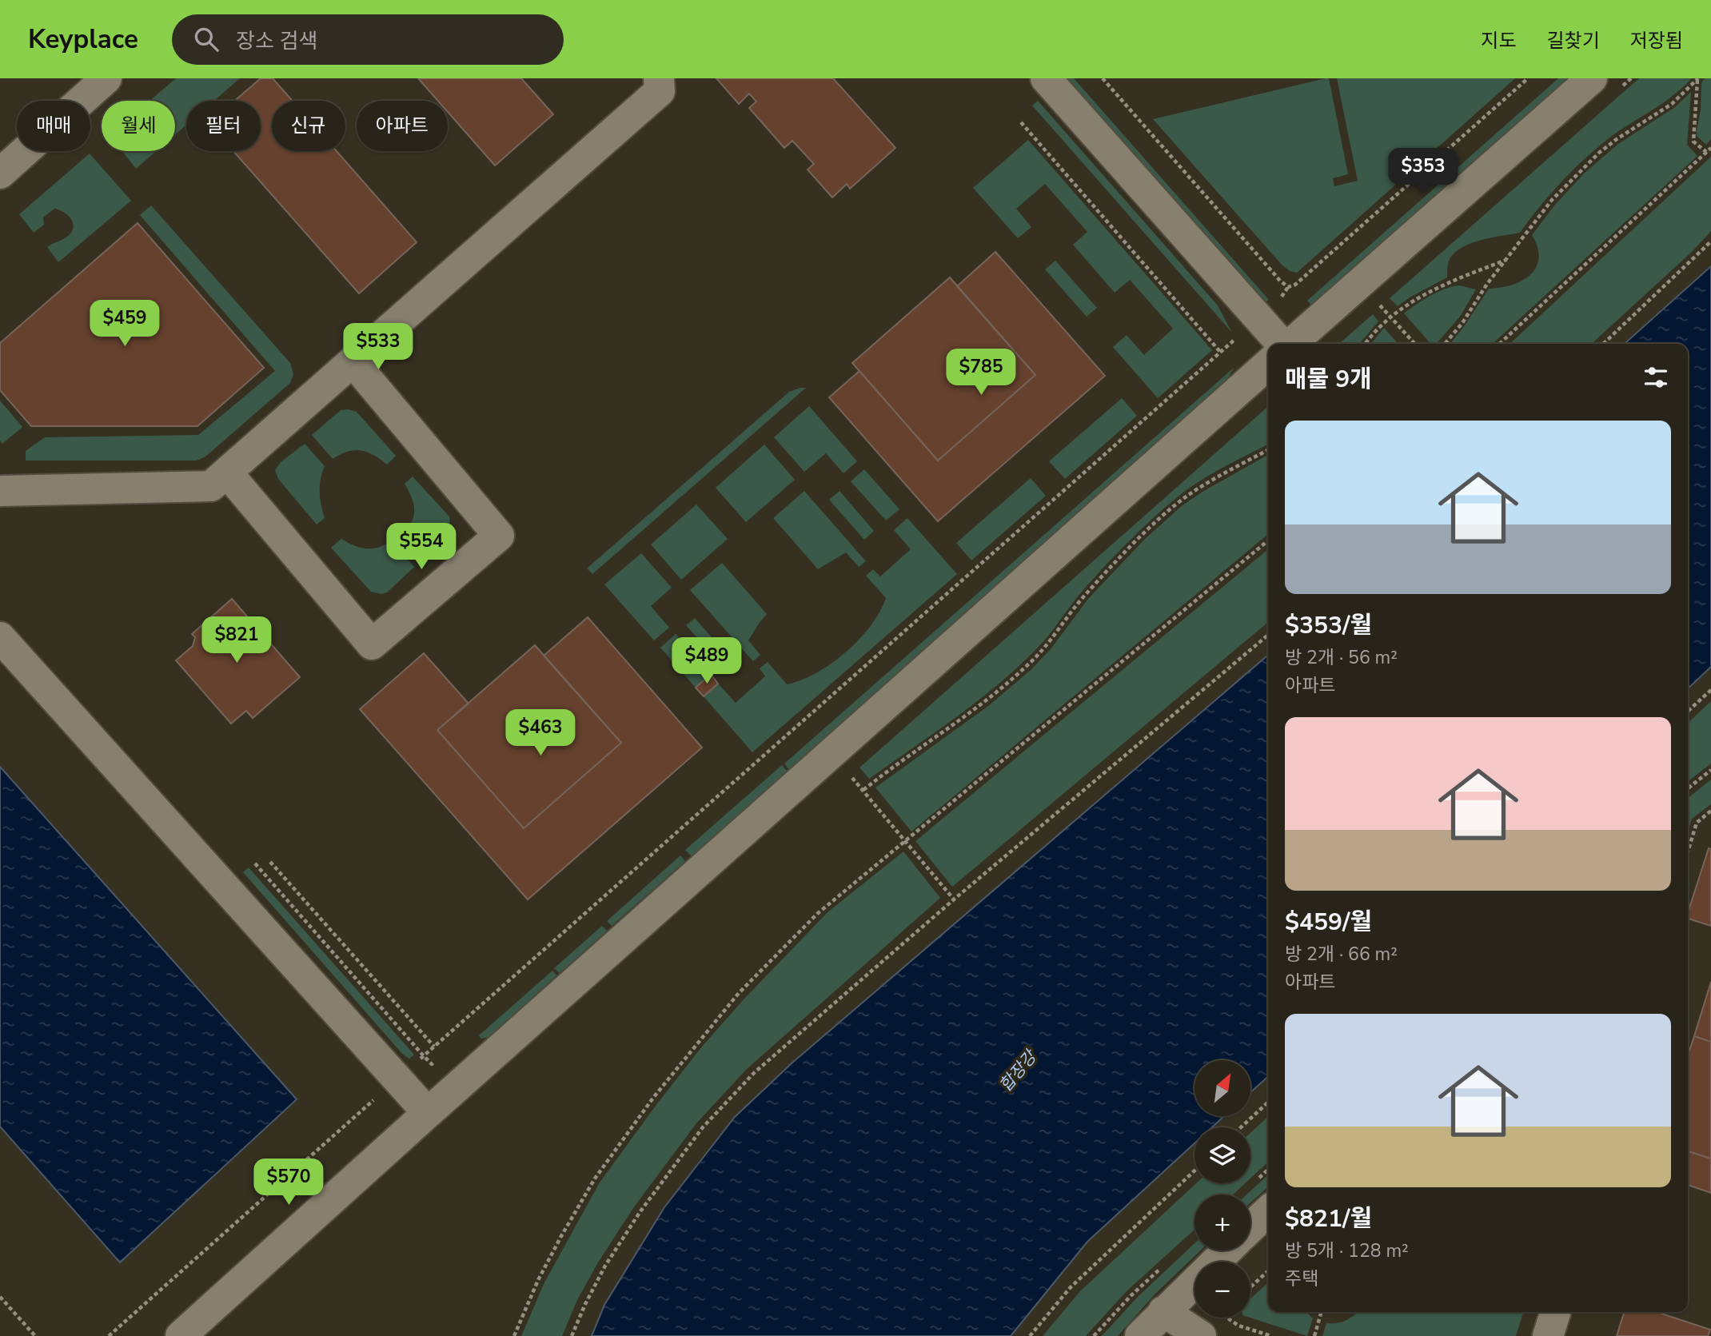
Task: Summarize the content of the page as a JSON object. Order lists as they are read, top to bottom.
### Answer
{
  "water": ["합장강"],
  "north": "top right",
  "page": {
    "header": "Keyplace",
    "search": "장소 검색",
    "nav": ["지도", "길찾기", "저장됨"],
    "chip": [
      "매매",
      "월세",
      "필터",
      "신규",
      "아파트"
    ],
    "price": [
      "$353",
      "$459",
      "$533",
      "$785",
      "$554",
      "$821",
      "$489",
      "$463",
      "$570"
    ],
    "heading": "매물 9개",
    "list": [
      {
        "name": "$353/월",
        "note": "방 2개 · 56 m² · 아파트"
      },
      {
        "name": "$459/월",
        "note": "방 2개 · 66 m² · 아파트"
      },
      {
        "name": "$821/월",
        "note": "방 5개 · 128 m² · 주택"
      }
    ],
    "map_buttons": ["+", "−"]
  }
}
